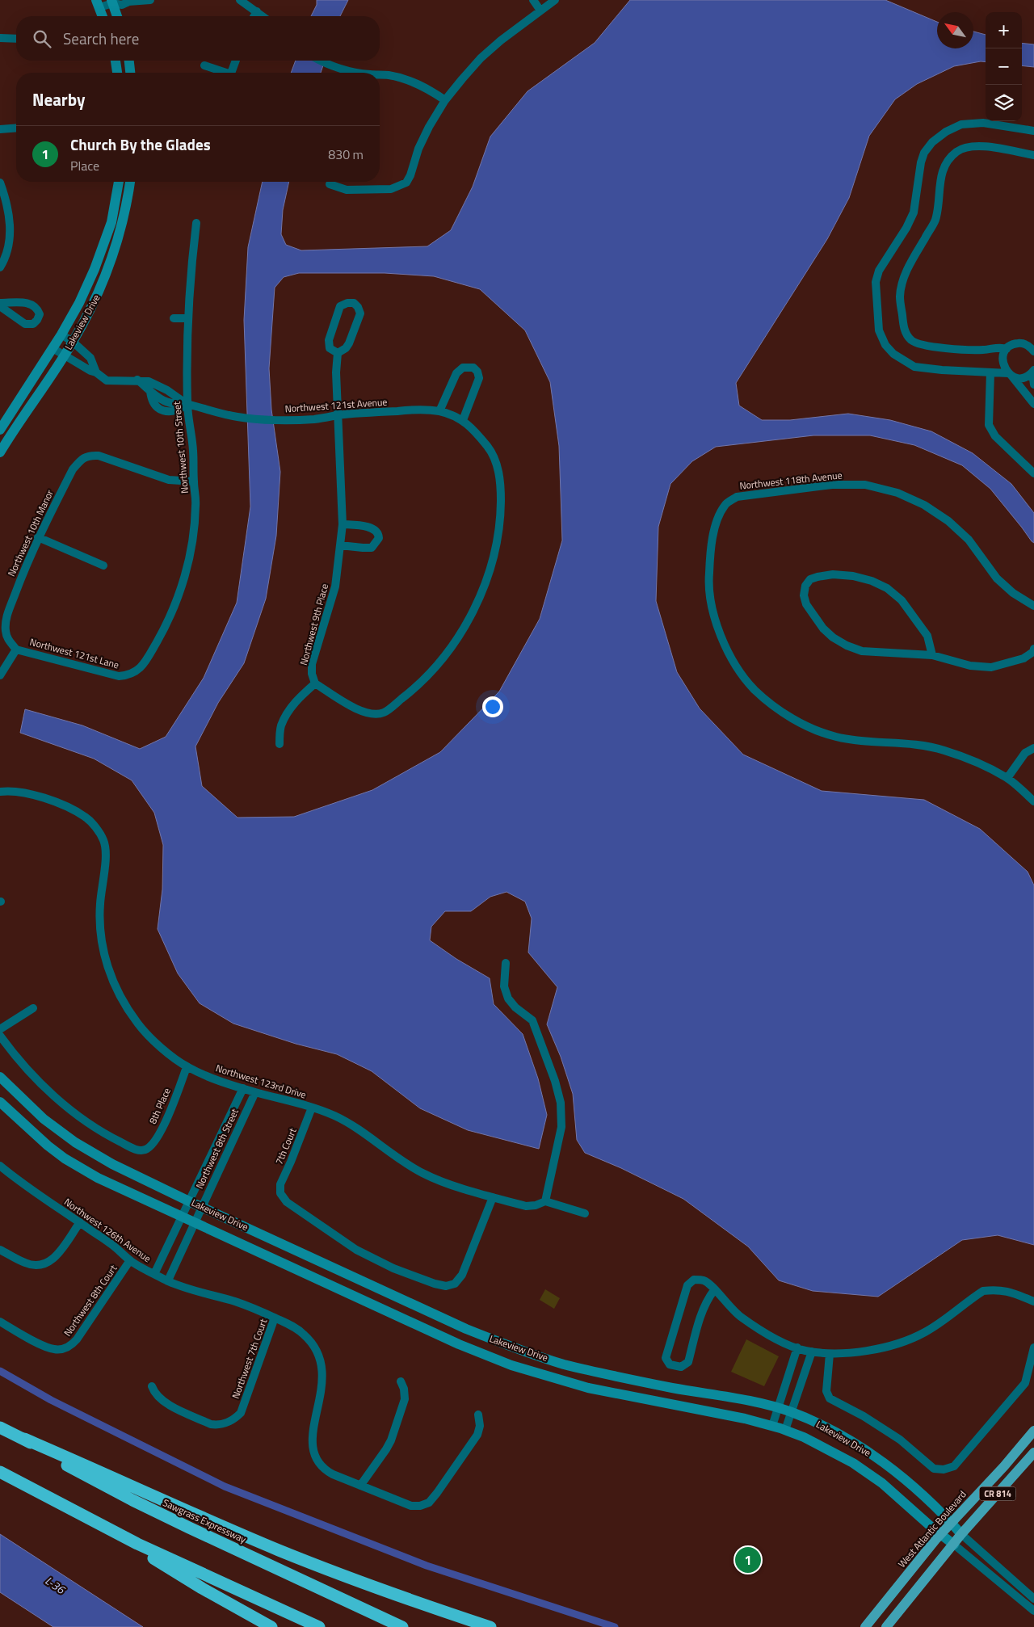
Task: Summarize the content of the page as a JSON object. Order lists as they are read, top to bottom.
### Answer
{
  "streets": {
    "highway": ["Sawgrass Expressway"],
    "main road": ["CR 814", "West Atlantic Boulevard"],
    "street": [
      "Lakeview Drive",
      "Northwest 121st Avenue",
      "Northwest 10th Street",
      "Northwest 118th Avenue",
      "Northwest 10th Manor",
      "Northwest 9th Place",
      "Northwest 121st Lane",
      "Northwest 123rd Drive",
      "8th Place",
      "7th Court",
      "Northwest 8th Street",
      "Northwest 126th Avenue",
      "Northwest 8th Court",
      "Northwest 7th Court"
    ]
  },
  "crossings": [
    ["Lakeview Drive", "Northwest 121st Avenue"],
    ["Lakeview Drive", "Northwest 8th Street"],
    ["Lakeview Drive", "CR 814"],
    ["Lakeview Drive", "West Atlantic Boulevard"],
    ["Northwest 121st Avenue", "Northwest 10th Street"],
    ["Northwest 121st Avenue", "Northwest 9th Place"],
    ["Northwest 10th Street", "Northwest 10th Manor"],
    ["Northwest 10th Street", "Northwest 121st Lane"],
    ["Northwest 10th Manor", "Northwest 121st Lane"],
    ["Northwest 123rd Drive", "8th Place"],
    ["Northwest 123rd Drive", "7th Court"],
    ["Northwest 123rd Drive", "Northwest 8th Street"],
    ["Northwest 8th Street", "Northwest 126th Avenue"],
    ["Northwest 126th Avenue", "Northwest 8th Court"],
    ["Northwest 126th Avenue", "Northwest 7th Court"]
  ],
  "water": ["L-36"],
  "north": "top left",
  "page": {
    "map_buttons": ["+", "−"],
    "search": "Search here",
    "heading": "Nearby",
    "list": [
      {
        "mark": "1",
        "name": "Church By the Glades",
        "note": "Place",
        "value": "830 m"
      }
    ],
    "pins": "1"
  }
}
